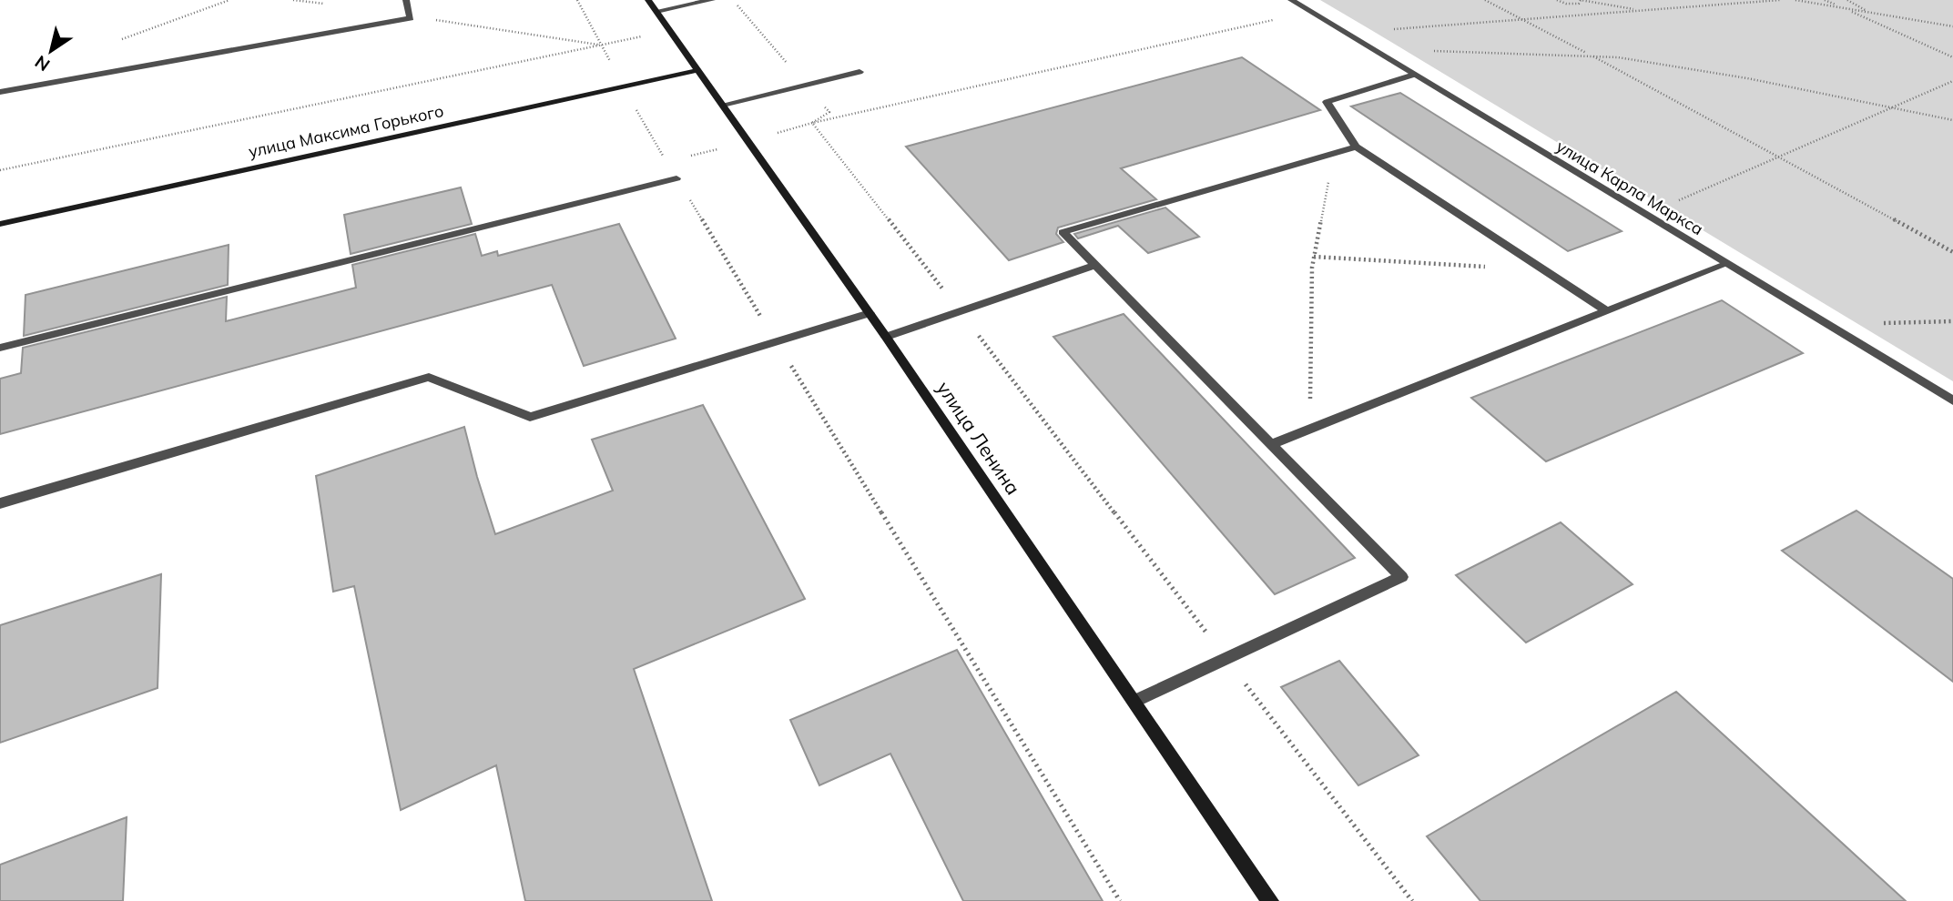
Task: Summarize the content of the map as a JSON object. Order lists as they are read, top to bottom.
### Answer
{
  "streets": {
    "main road": ["улица Максима Горького", "улица Ленина"],
    "street": ["улица Карла Маркса"]
  },
  "crossings": [
    ["улица Максима Горького", "улица Ленина"]
  ],
  "north": "bottom left"
}
